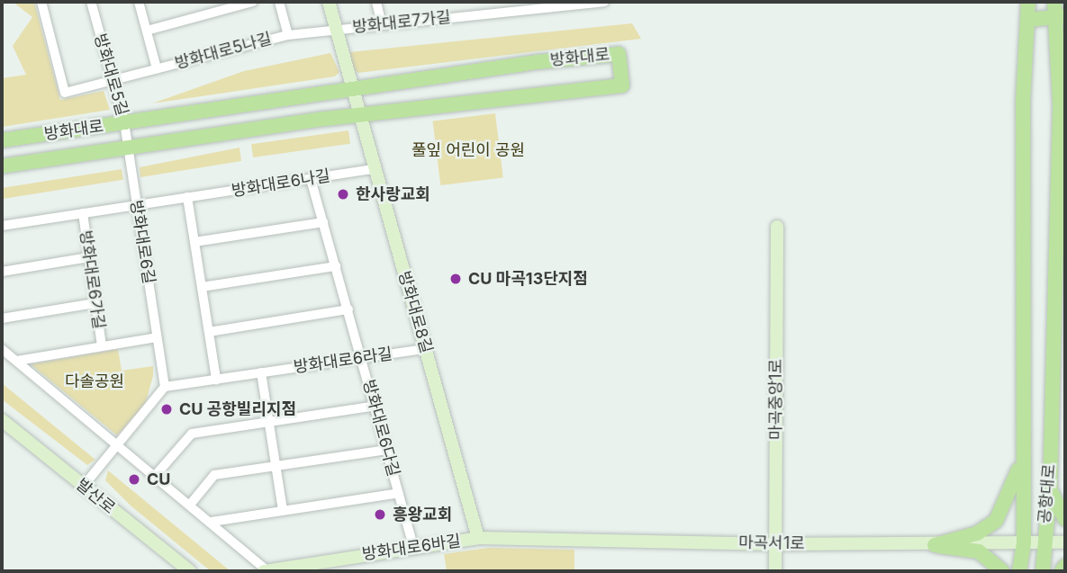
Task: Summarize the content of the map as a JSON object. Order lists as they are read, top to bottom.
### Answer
{
  "streets": {
    "main road": ["방화대로", "공항대로"],
    "street": [
      "방화대로7가길",
      "방화대로5나길",
      "방화대로5길",
      "방화대로6나길",
      "방화대로6길",
      "방화대로6가길",
      "방화대로8길",
      "방화대로6라길",
      "마곡중앙1로",
      "방화대로6다길",
      "발산로",
      "마곡서1로",
      "방화대로6바길"
    ]
  },
  "crossings": [
    ["방화대로7가길", "방화대로5나길"],
    ["방화대로7가길", "방화대로8길"],
    ["방화대로5나길", "방화대로5길"],
    ["방화대로5나길", "방화대로8길"],
    ["방화대로", "방화대로5길"],
    ["방화대로", "방화대로6길"],
    ["방화대로", "방화대로8길"],
    ["방화대로5길", "방화대로6길"],
    ["방화대로6나길", "방화대로6길"],
    ["방화대로6나길", "방화대로6가길"],
    ["방화대로6나길", "방화대로8길"],
    ["방화대로6나길", "방화대로6다길"],
    ["방화대로6길", "방화대로6가길"],
    ["방화대로6길", "방화대로6라길"],
    ["방화대로8길", "방화대로6라길"],
    ["방화대로8길", "마곡서1로"],
    ["방화대로8길", "방화대로6바길"],
    ["방화대로6라길", "방화대로6다길"],
    ["마곡중앙1로", "마곡서1로"],
    ["방화대로6다길", "방화대로6바길"],
    ["공항대로", "마곡서1로"],
    ["마곡서1로", "방화대로6바길"]
  ],
  "parks": ["풀잎 어린이 공원", "다솔공원"],
  "places": [
    "한사랑교회",
    "CU 마곡13단지점",
    "CU 공항빌리지점",
    "CU",
    "흥왕교회"
  ]
}
